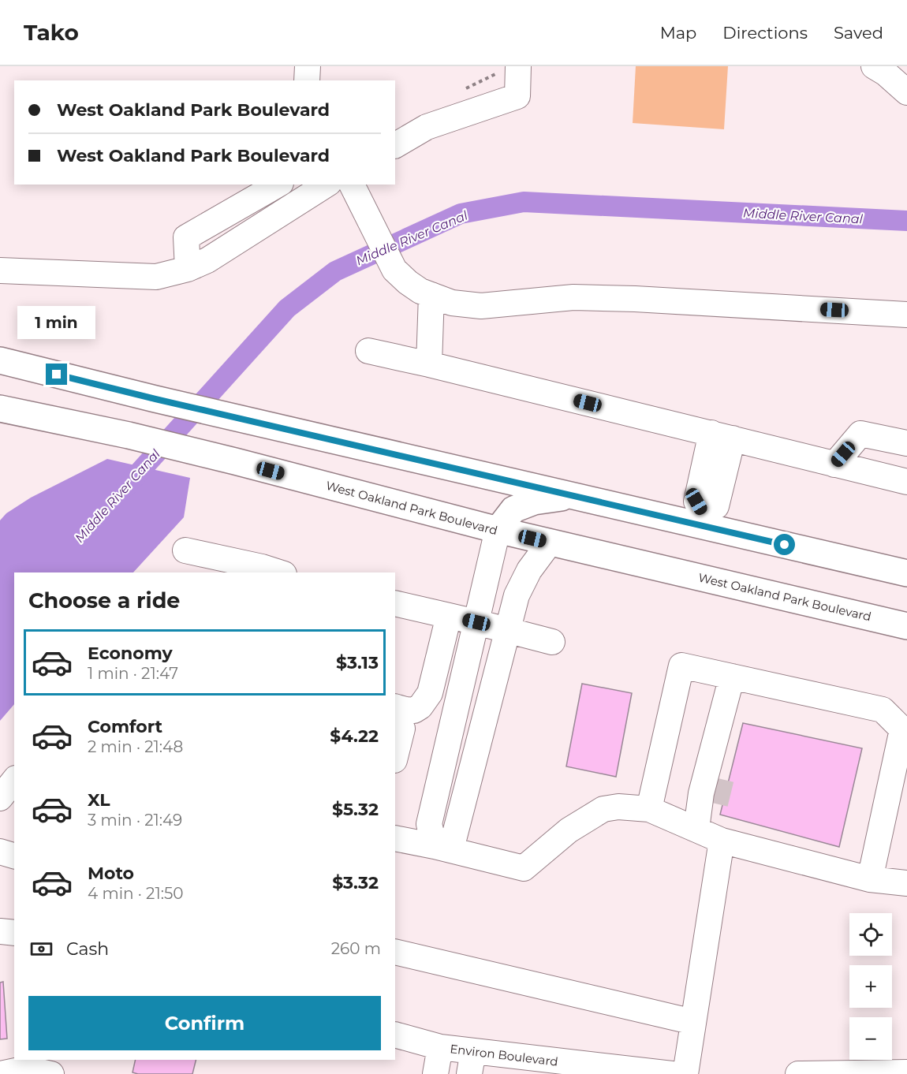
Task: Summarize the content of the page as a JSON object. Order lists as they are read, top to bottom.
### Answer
{
  "streets": {
    "main road": ["West Oakland Park Boulevard"],
    "street": ["Environ Boulevard"]
  },
  "water": ["Middle River Canal"],
  "page": {
    "header": "Tako",
    "nav": ["Map", "Directions", "Saved"],
    "banner": ["West Oakland Park Boulevard", "West Oakland Park Boulevard"],
    "bubble": "1 min",
    "heading": "Choose a ride",
    "list": [
      {
        "name": "Economy",
        "note": "1 min · 21:47",
        "value": "$3.13"
      },
      {
        "name": "Comfort",
        "note": "2 min · 21:48",
        "value": "$4.22"
      },
      {
        "name": "XL",
        "note": "3 min · 21:49",
        "value": "$5.32"
      },
      {
        "name": "Moto",
        "note": "4 min · 21:50",
        "value": "$3.32"
      }
    ],
    "map_buttons": ["+", "−"],
    "pay": ["Cash", "260 m"],
    "buttons": "Confirm"
  }
}
